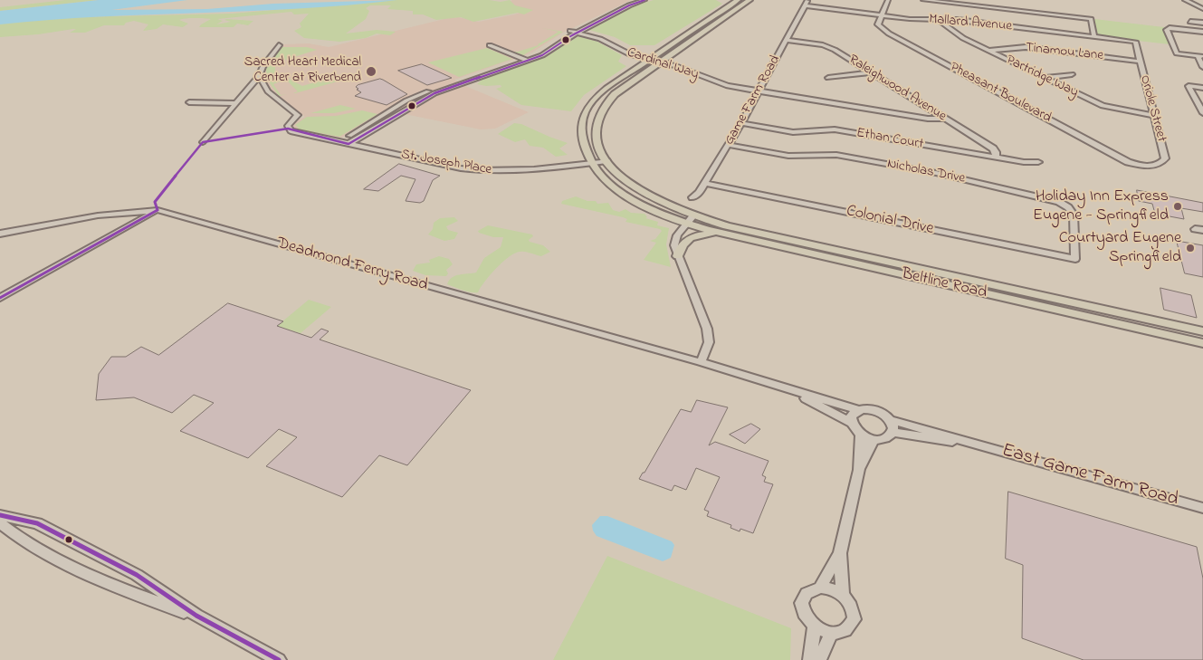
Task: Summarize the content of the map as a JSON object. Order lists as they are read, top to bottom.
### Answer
{
  "streets": {
    "main road": ["Beltline Road"],
    "street": [
      "Mallard Avenue",
      "Tinamou Lane",
      "Cardinal Way",
      "Partridge Way",
      "Raleighwood Avenue",
      "Pheasant Boulevard",
      "Game Farm Road",
      "Oriole Street",
      "Ethan Court",
      "St. Joseph Place",
      "Nicholas Drive",
      "Colonial Drive",
      "Deadmond Ferry Road",
      "East Game Farm Road"
    ]
  },
  "crossings": [
    ["Mallard Avenue", "Partridge Way"],
    ["Mallard Avenue", "Pheasant Boulevard"],
    ["Mallard Avenue", "Game Farm Road"],
    ["Mallard Avenue", "Oriole Street"],
    ["Tinamou Lane", "Partridge Way"],
    ["Tinamou Lane", "Oriole Street"],
    ["Cardinal Way", "Raleighwood Avenue"],
    ["Cardinal Way", "Game Farm Road"],
    ["Partridge Way", "Oriole Street"],
    ["Raleighwood Avenue", "Game Farm Road"],
    ["Raleighwood Avenue", "Ethan Court"],
    ["Pheasant Boulevard", "Oriole Street"],
    ["Game Farm Road", "Ethan Court"],
    ["Game Farm Road", "Nicholas Drive"],
    ["Game Farm Road", "Colonial Drive"],
    ["Nicholas Drive", "Colonial Drive"]
  ],
  "places": ["Sacred Heart Medical Center at Riverbend", "Holiday Inn Express Eugene - Springfield", "Courtyard Eugene Springfield"]
}
